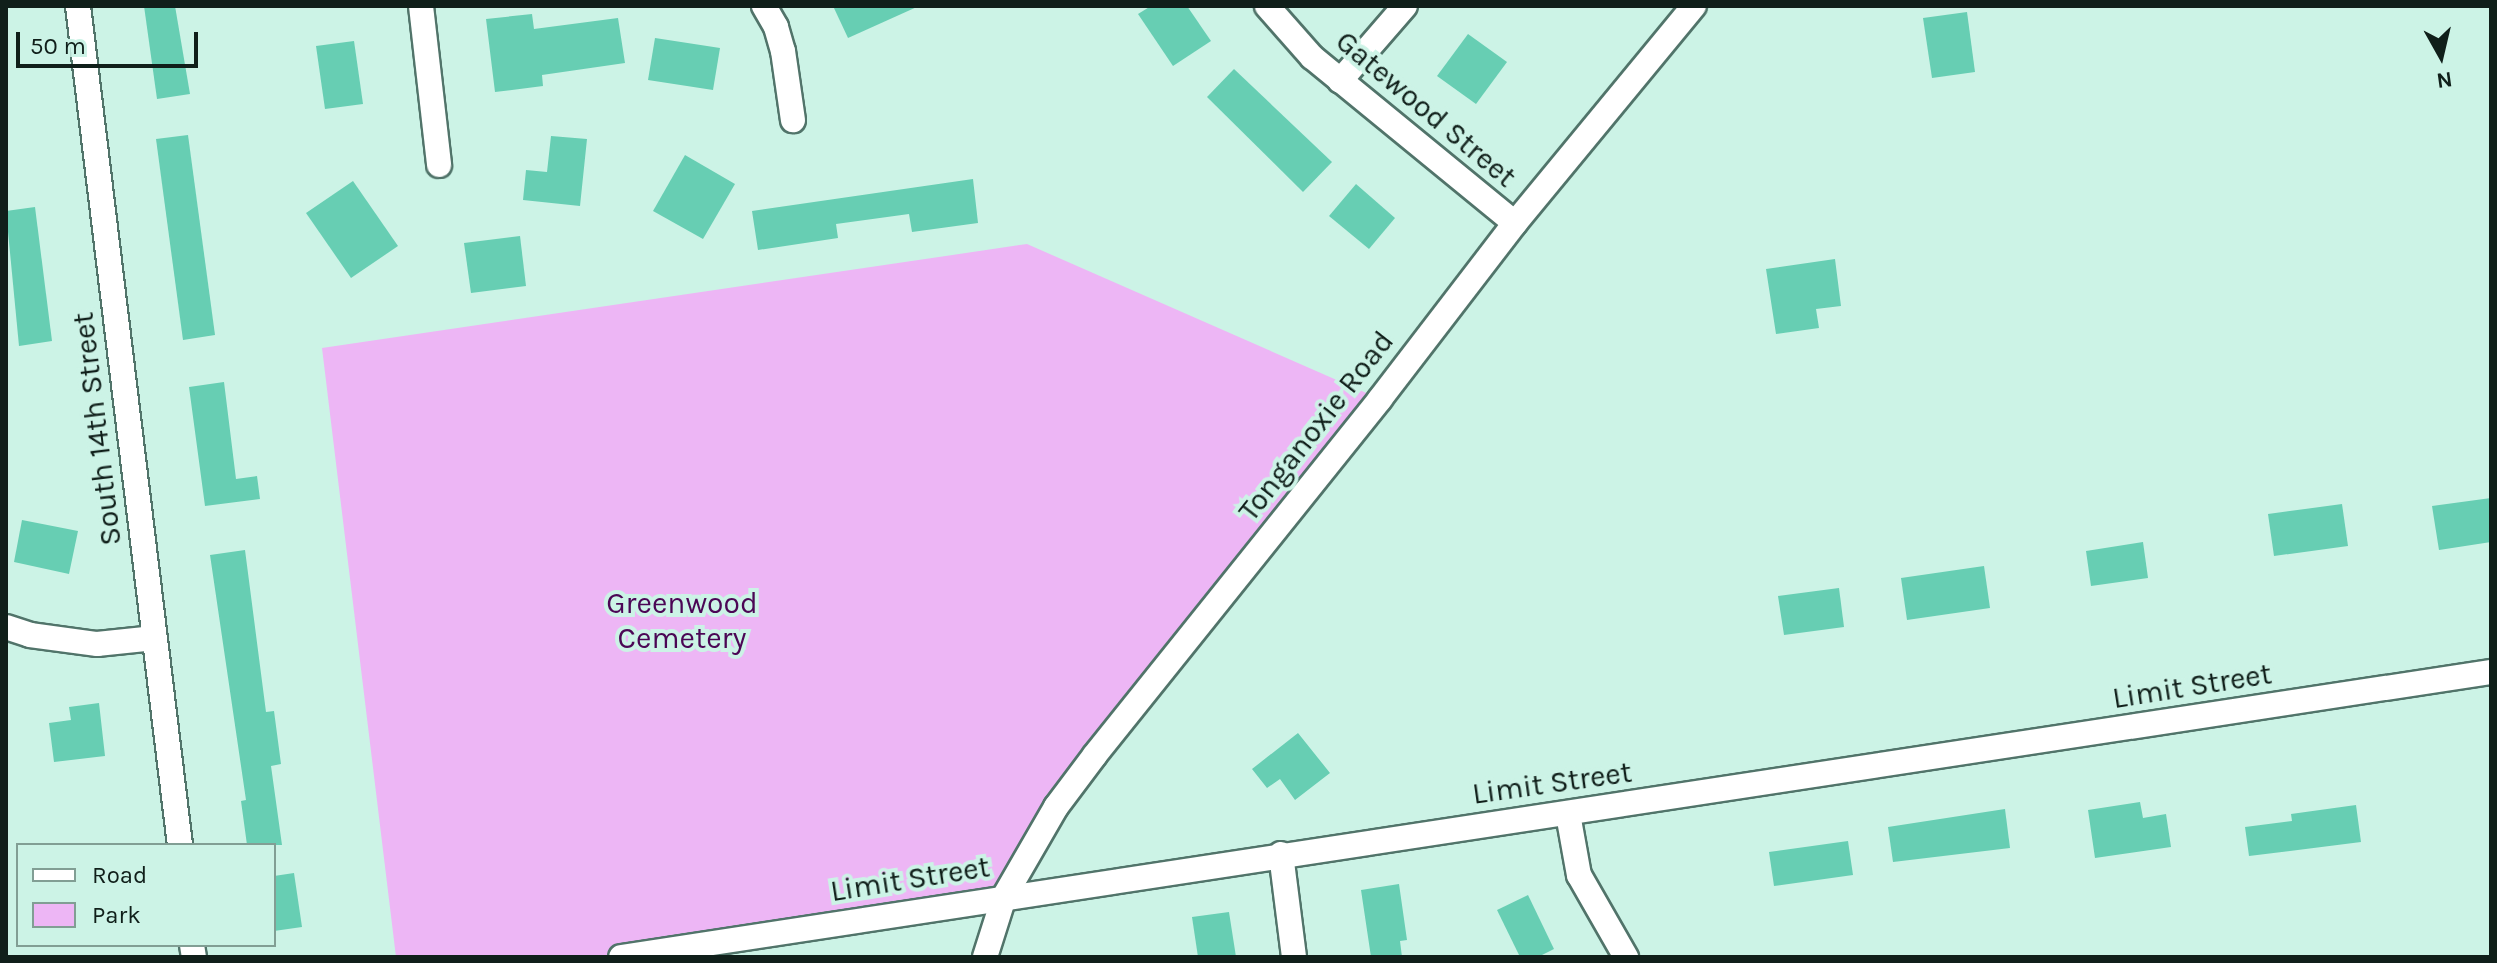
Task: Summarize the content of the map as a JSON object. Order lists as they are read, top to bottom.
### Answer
{
  "streets": {
    "street": [
      "Gatewood Street",
      "Tonganoxie Road",
      "South 14th Street",
      "Limit Street"
    ]
  },
  "crossings": [
    ["Gatewood Street", "Tonganoxie Road"],
    ["Tonganoxie Road", "Limit Street"]
  ],
  "parks": ["Greenwood Cemetery"],
  "legend": ["Road", "Park"],
  "scale_bar": "50 m",
  "north": "bottom"
}
